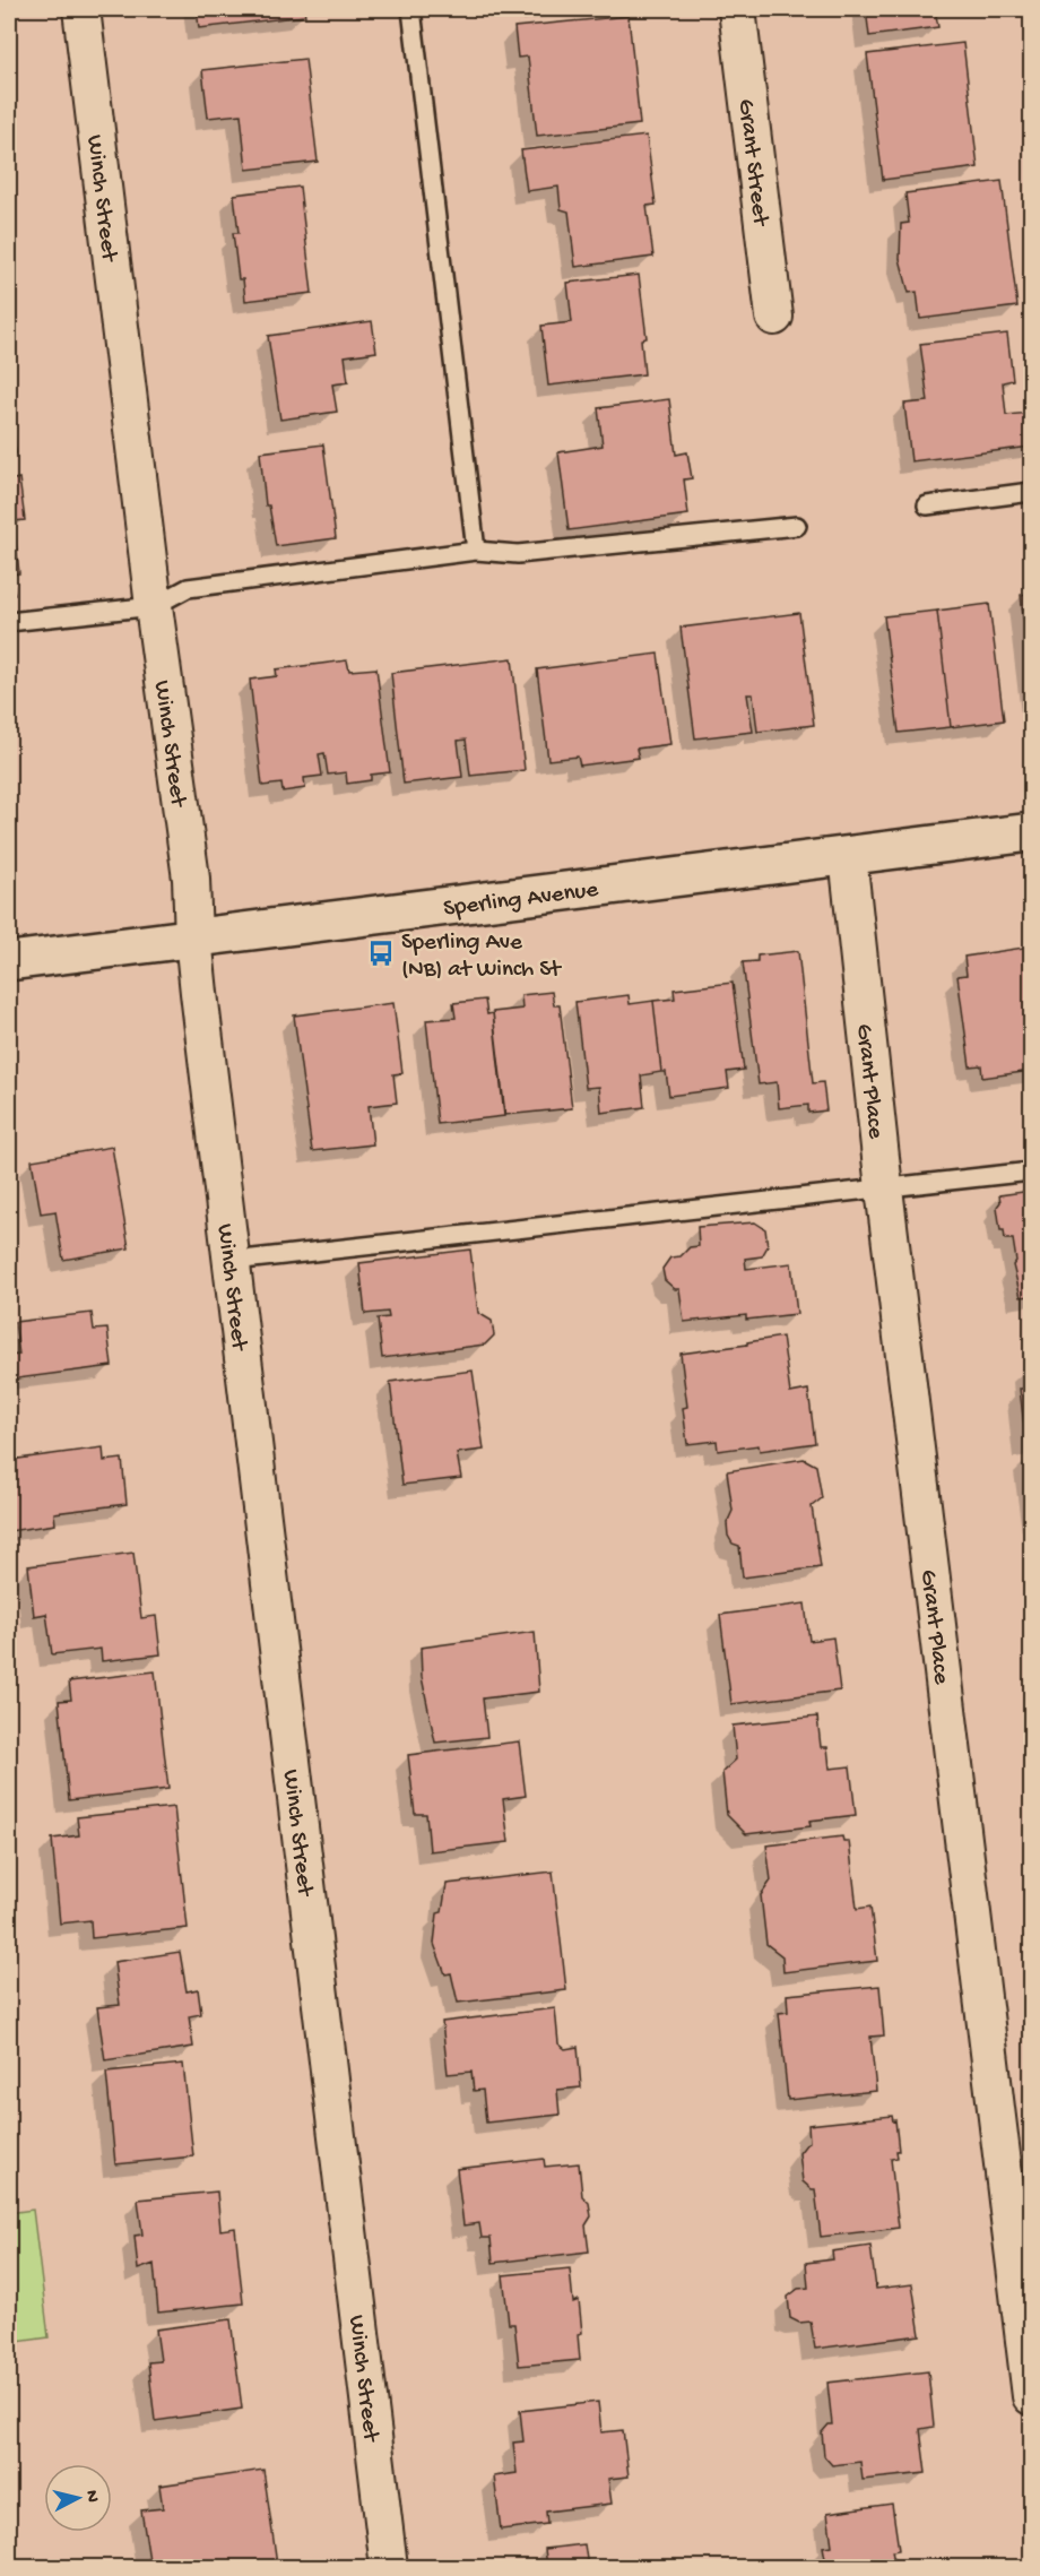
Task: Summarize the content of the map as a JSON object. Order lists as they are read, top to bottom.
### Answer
{
  "streets": {
    "street": [
      "Grant Street",
      "Winch Street",
      "Sperling Avenue",
      "Grant Place"
    ]
  },
  "crossings": [
    ["Winch Street", "Sperling Avenue"],
    ["Sperling Avenue", "Grant Place"]
  ],
  "places": {
    "bus stop": ["Sperling Ave (NB) at Winch St"]
  },
  "north": "right"
}
